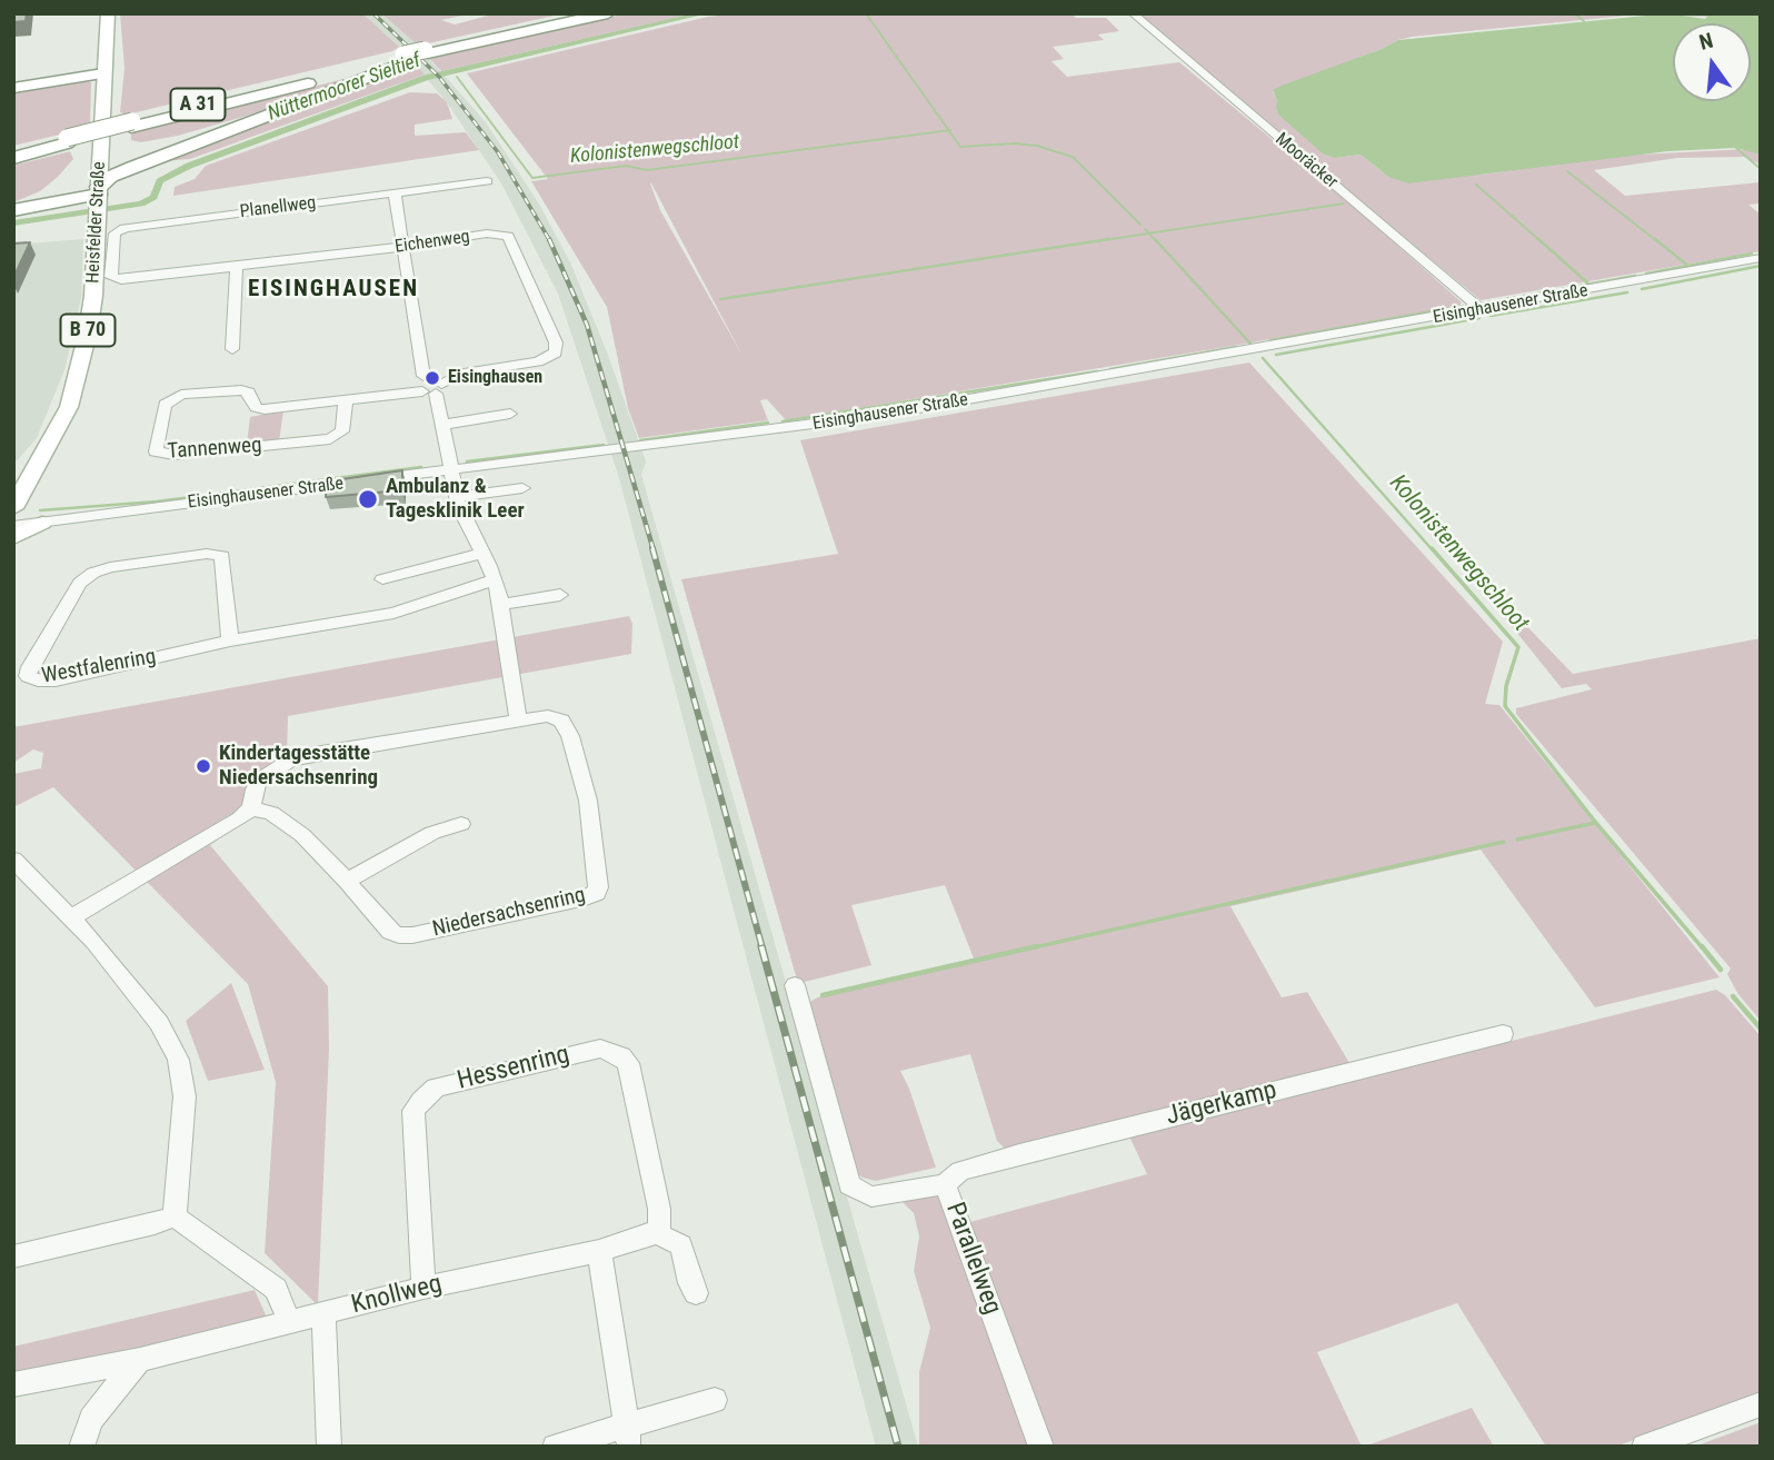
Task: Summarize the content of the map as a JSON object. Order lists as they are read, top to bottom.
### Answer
{
  "streets": {
    "highway": ["A 31"],
    "main road": ["Heisfelder Straße", "B 70"],
    "street": [
      "Mooräcker",
      "Planellweg",
      "Eichenweg",
      "Eisinghausener Straße",
      "Tannenweg",
      "Westfalenring",
      "Niedersachsenring",
      "Hessenring",
      "Jägerkamp",
      "Parallelweg",
      "Knollweg"
    ]
  },
  "crossings": [
    ["Mooräcker", "Eisinghausener Straße"],
    ["Planellweg", "Eichenweg"],
    ["Eichenweg", "Tannenweg"],
    ["Hessenring", "Knollweg"],
    ["Jägerkamp", "Parallelweg"]
  ],
  "districts": ["EISINGHAUSEN"],
  "water": ["Nüttermoorer Sieltief", "Kolonistenwegschloot"],
  "places": ["Eisinghausen", "Ambulanz & Tagesklinik Leer", "Kindertagesstätte Niedersachsenring"],
  "north": "top"
}
